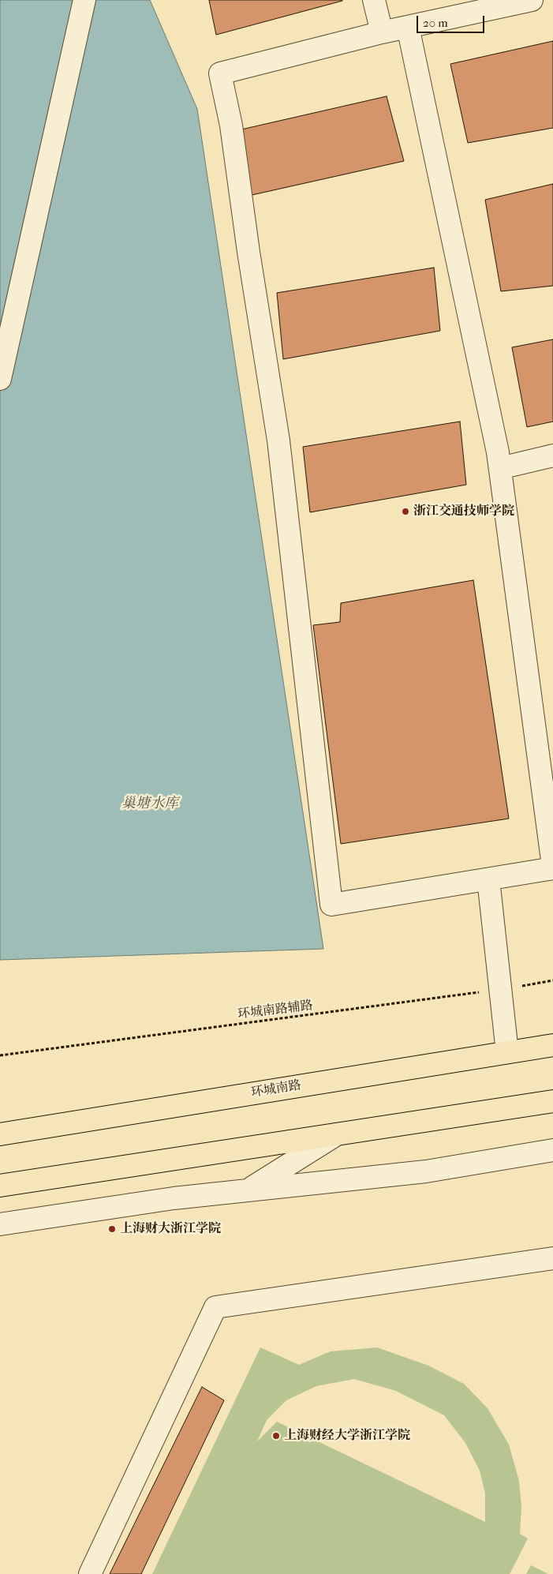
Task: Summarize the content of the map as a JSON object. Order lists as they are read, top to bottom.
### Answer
{
  "streets": {
    "main road": ["环城南路"],
    "path": ["环城南路辅路"]
  },
  "water": ["巢塘水库"],
  "places": ["浙江交通技师学院", "上海财大浙江学院", "上海财经大学浙江学院"],
  "scale_bar": "20 m"
}
